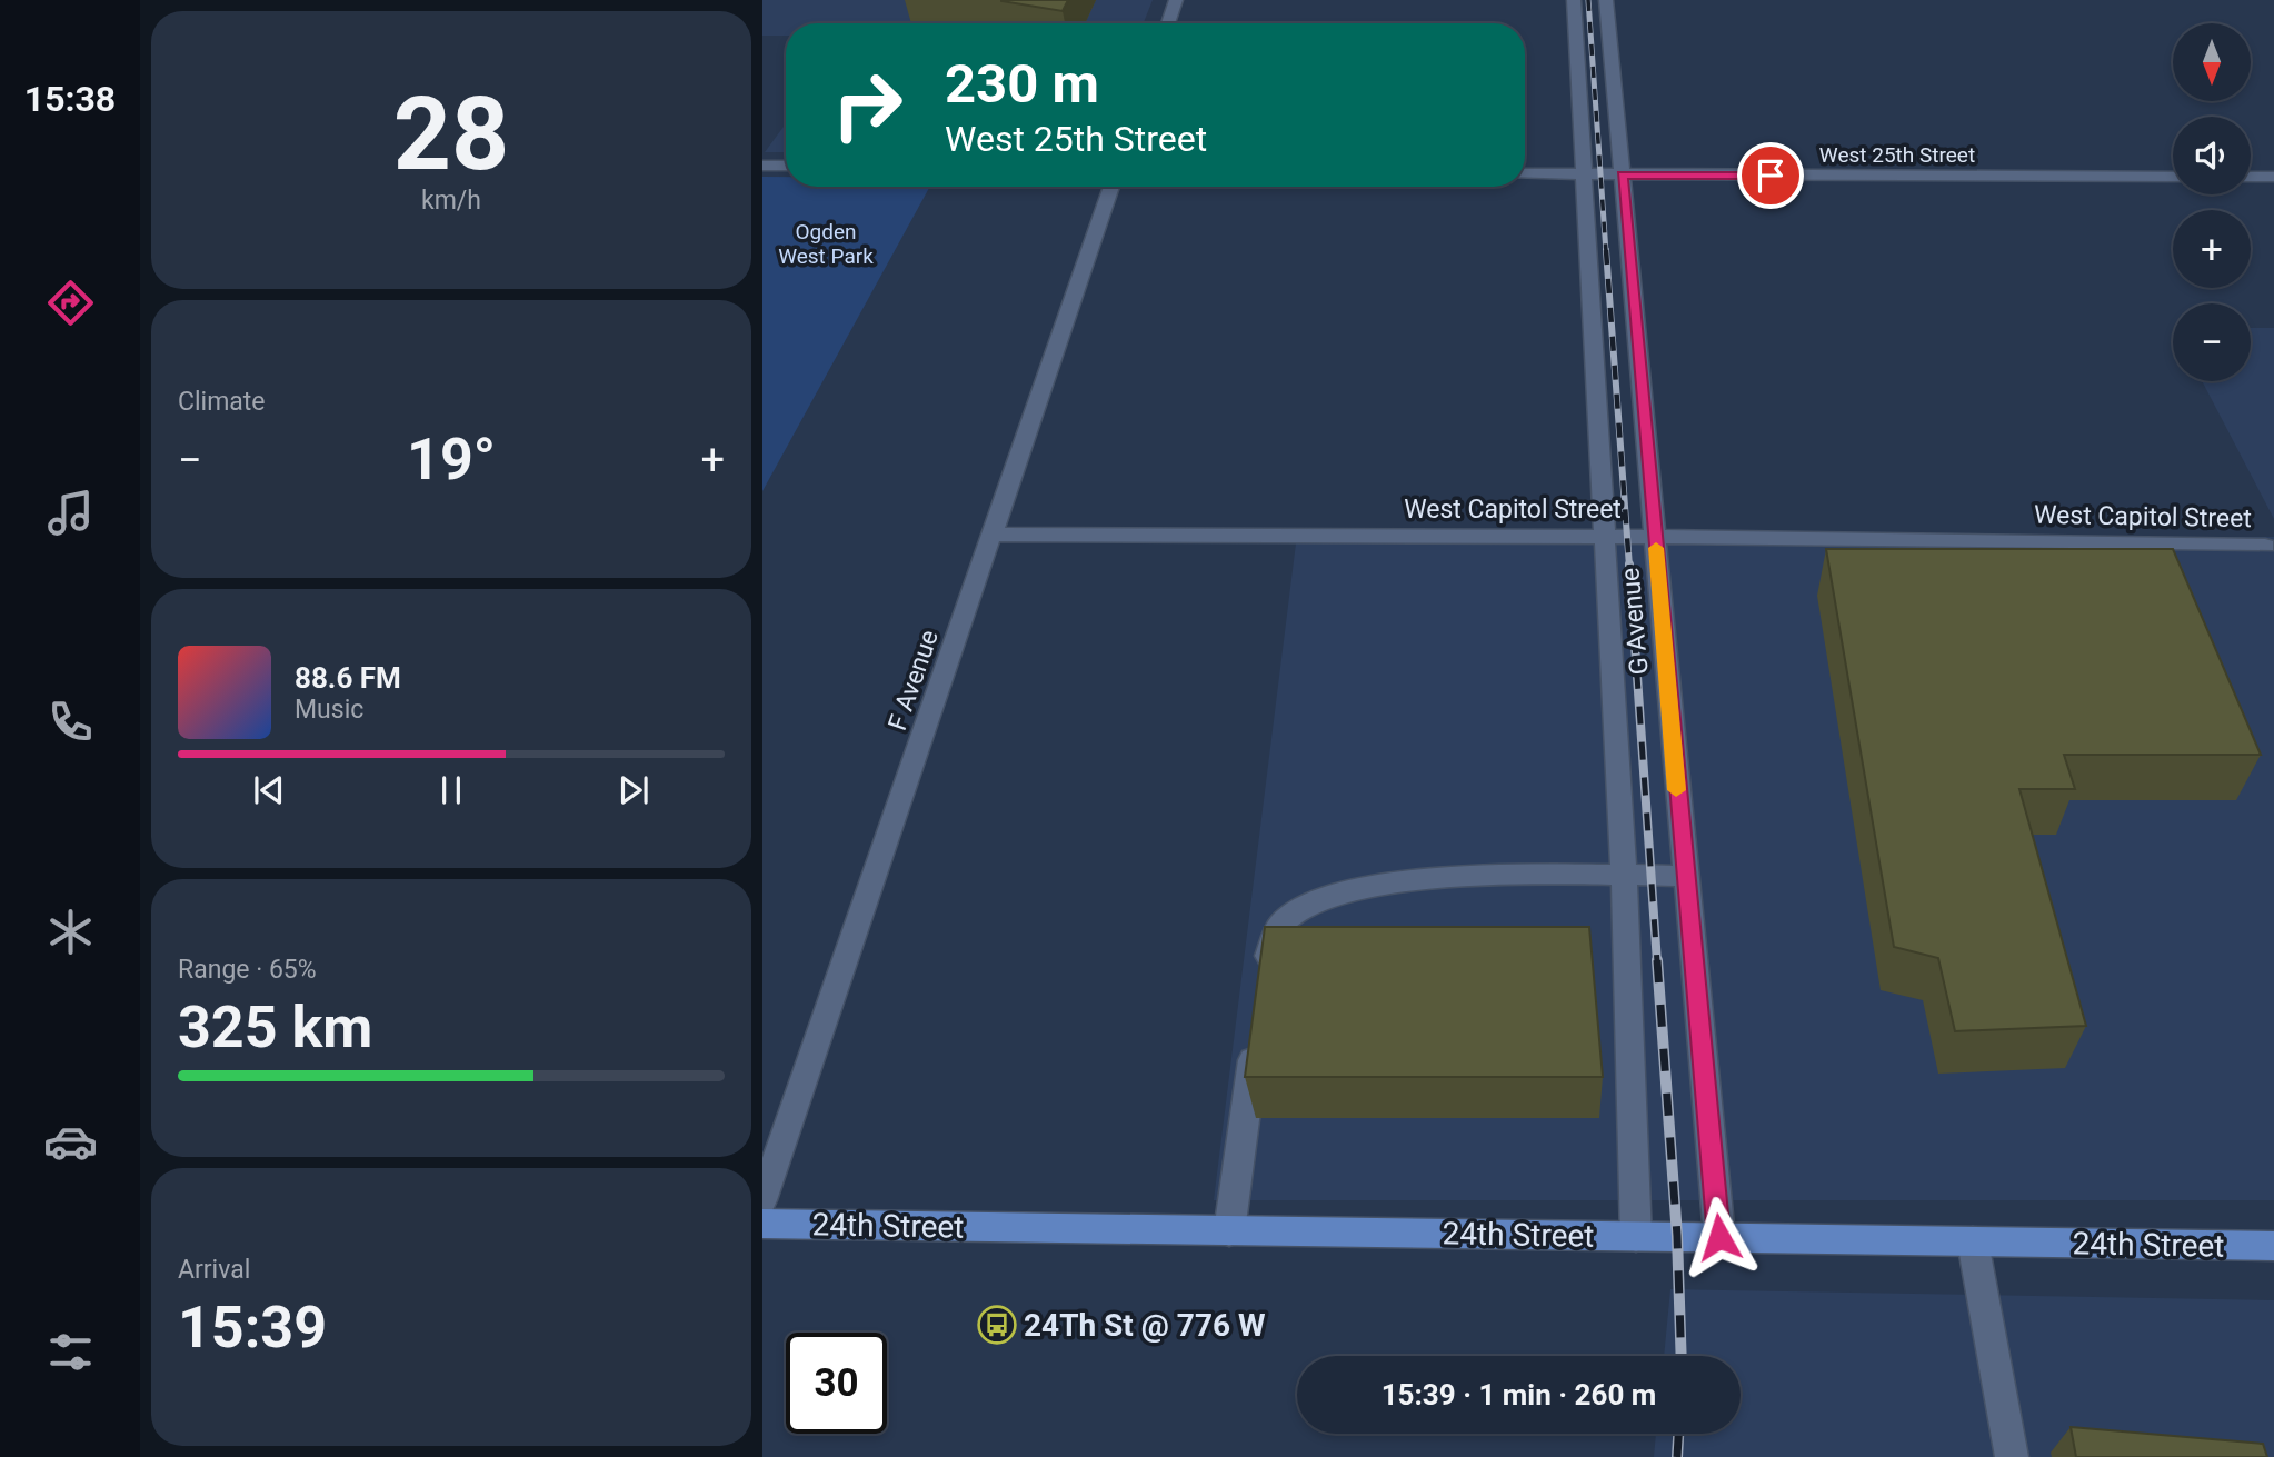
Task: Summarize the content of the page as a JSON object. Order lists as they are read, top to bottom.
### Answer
{
  "streets": {
    "main road": ["24th Street"],
    "street": [
      "West 25th Street",
      "West Capitol Street",
      "G Avenue",
      "F Avenue"
    ]
  },
  "crossings": [
    ["West 25th Street", "G Avenue"],
    ["West Capitol Street", "G Avenue"],
    ["West Capitol Street", "F Avenue"],
    ["G Avenue", "24th Street"]
  ],
  "parks": ["Ogden West Park"],
  "places": {
    "bus stop": ["24Th St @ 776 W"]
  },
  "north": "bottom",
  "page": {
    "tabs": "15:38",
    "tile": [
      ["28", "km/h"],
      "Climate",
      ["Range · 65%", "325 km"],
      ["Arrival", "15:39"]
    ],
    "map_buttons": ["+", "−"],
    "turn": ["230 m", "West 25th Street"],
    "heat": ["−", "19°", "+"],
    "song": ["88.6 FM", "Music"],
    "limit": "30",
    "trip": "15:39 · 1 min · 260 m"
  }
}
